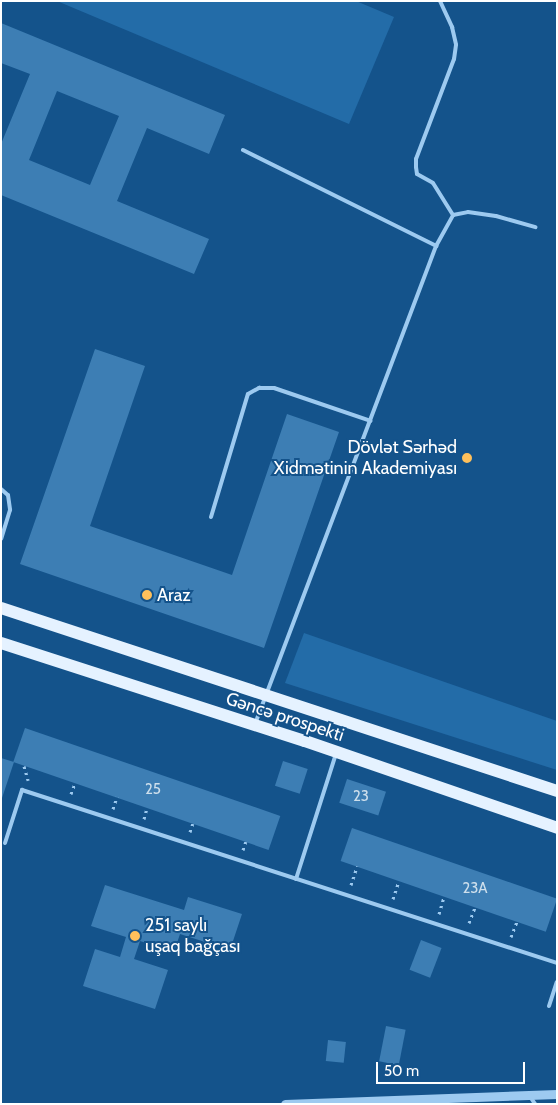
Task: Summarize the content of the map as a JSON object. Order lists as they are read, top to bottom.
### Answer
{
  "streets": {
    "main road": ["Gəncə prospekti"]
  },
  "places": ["Dövlət Sərhəd Xidmətinin Akademiyası", "Araz", "251 saylı uşaq bağçası"],
  "house_numbers": ["25", "23", "23A"],
  "scale_bar": "50 m"
}
